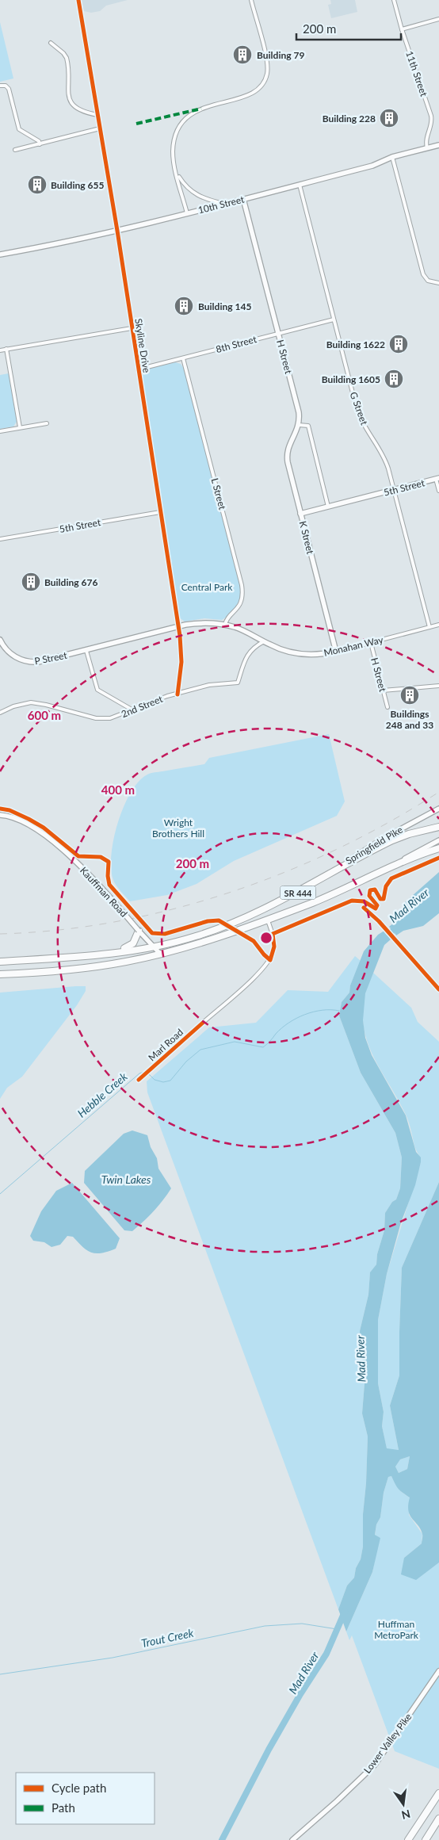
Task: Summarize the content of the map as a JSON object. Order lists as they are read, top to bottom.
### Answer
{
  "streets": {
    "highway": ["SR 444"],
    "street": [
      "11th Street",
      "10th Street",
      "8th Street",
      "Skyline Drive",
      "H Street",
      "G Street",
      "5th Street",
      "L Street",
      "K Street",
      "Monahan Way",
      "P Street",
      "2nd Street",
      "Springfield Pike",
      "Kauffman Road",
      "Lower Valley Pike"
    ],
    "cycle path": ["Marl Road"]
  },
  "crossings": [
    ["11th Street", "10th Street"],
    ["10th Street", "Skyline Drive"],
    ["10th Street", "H Street"],
    ["10th Street", "G Street"],
    ["8th Street", "Skyline Drive"],
    ["8th Street", "H Street"],
    ["8th Street", "G Street"],
    ["8th Street", "L Street"],
    ["Skyline Drive", "5th Street"],
    ["Skyline Drive", "Monahan Way"],
    ["Skyline Drive", "2nd Street"],
    ["H Street", "K Street"],
    ["H Street", "Monahan Way"],
    ["G Street", "5th Street"],
    ["G Street", "Monahan Way"],
    ["5th Street", "K Street"],
    ["L Street", "Monahan Way"],
    ["K Street", "Monahan Way"],
    ["Monahan Way", "P Street"],
    ["Monahan Way", "2nd Street"],
    ["Springfield Pike", "SR 444"],
    ["Kauffman Road", "SR 444"]
  ],
  "water": [
    "Mad River",
    "Hebble Creek",
    "Twin Lakes",
    "Trout Creek"
  ],
  "parks": ["Central Park", "Wright Brothers Hill", "Huffman MetroPark"],
  "places": {
    "building": [
      "Building 79",
      "Building 228",
      "Building 655",
      "Building 145",
      "Building 1622",
      "Building 1605",
      "Building 676",
      "Buildings 248 and 33"
    ]
  },
  "legend": ["Cycle path", "Path"],
  "scale_bar": "200 m",
  "north": "bottom",
  "rings": ["600 m", "400 m", "200 m"]
}
